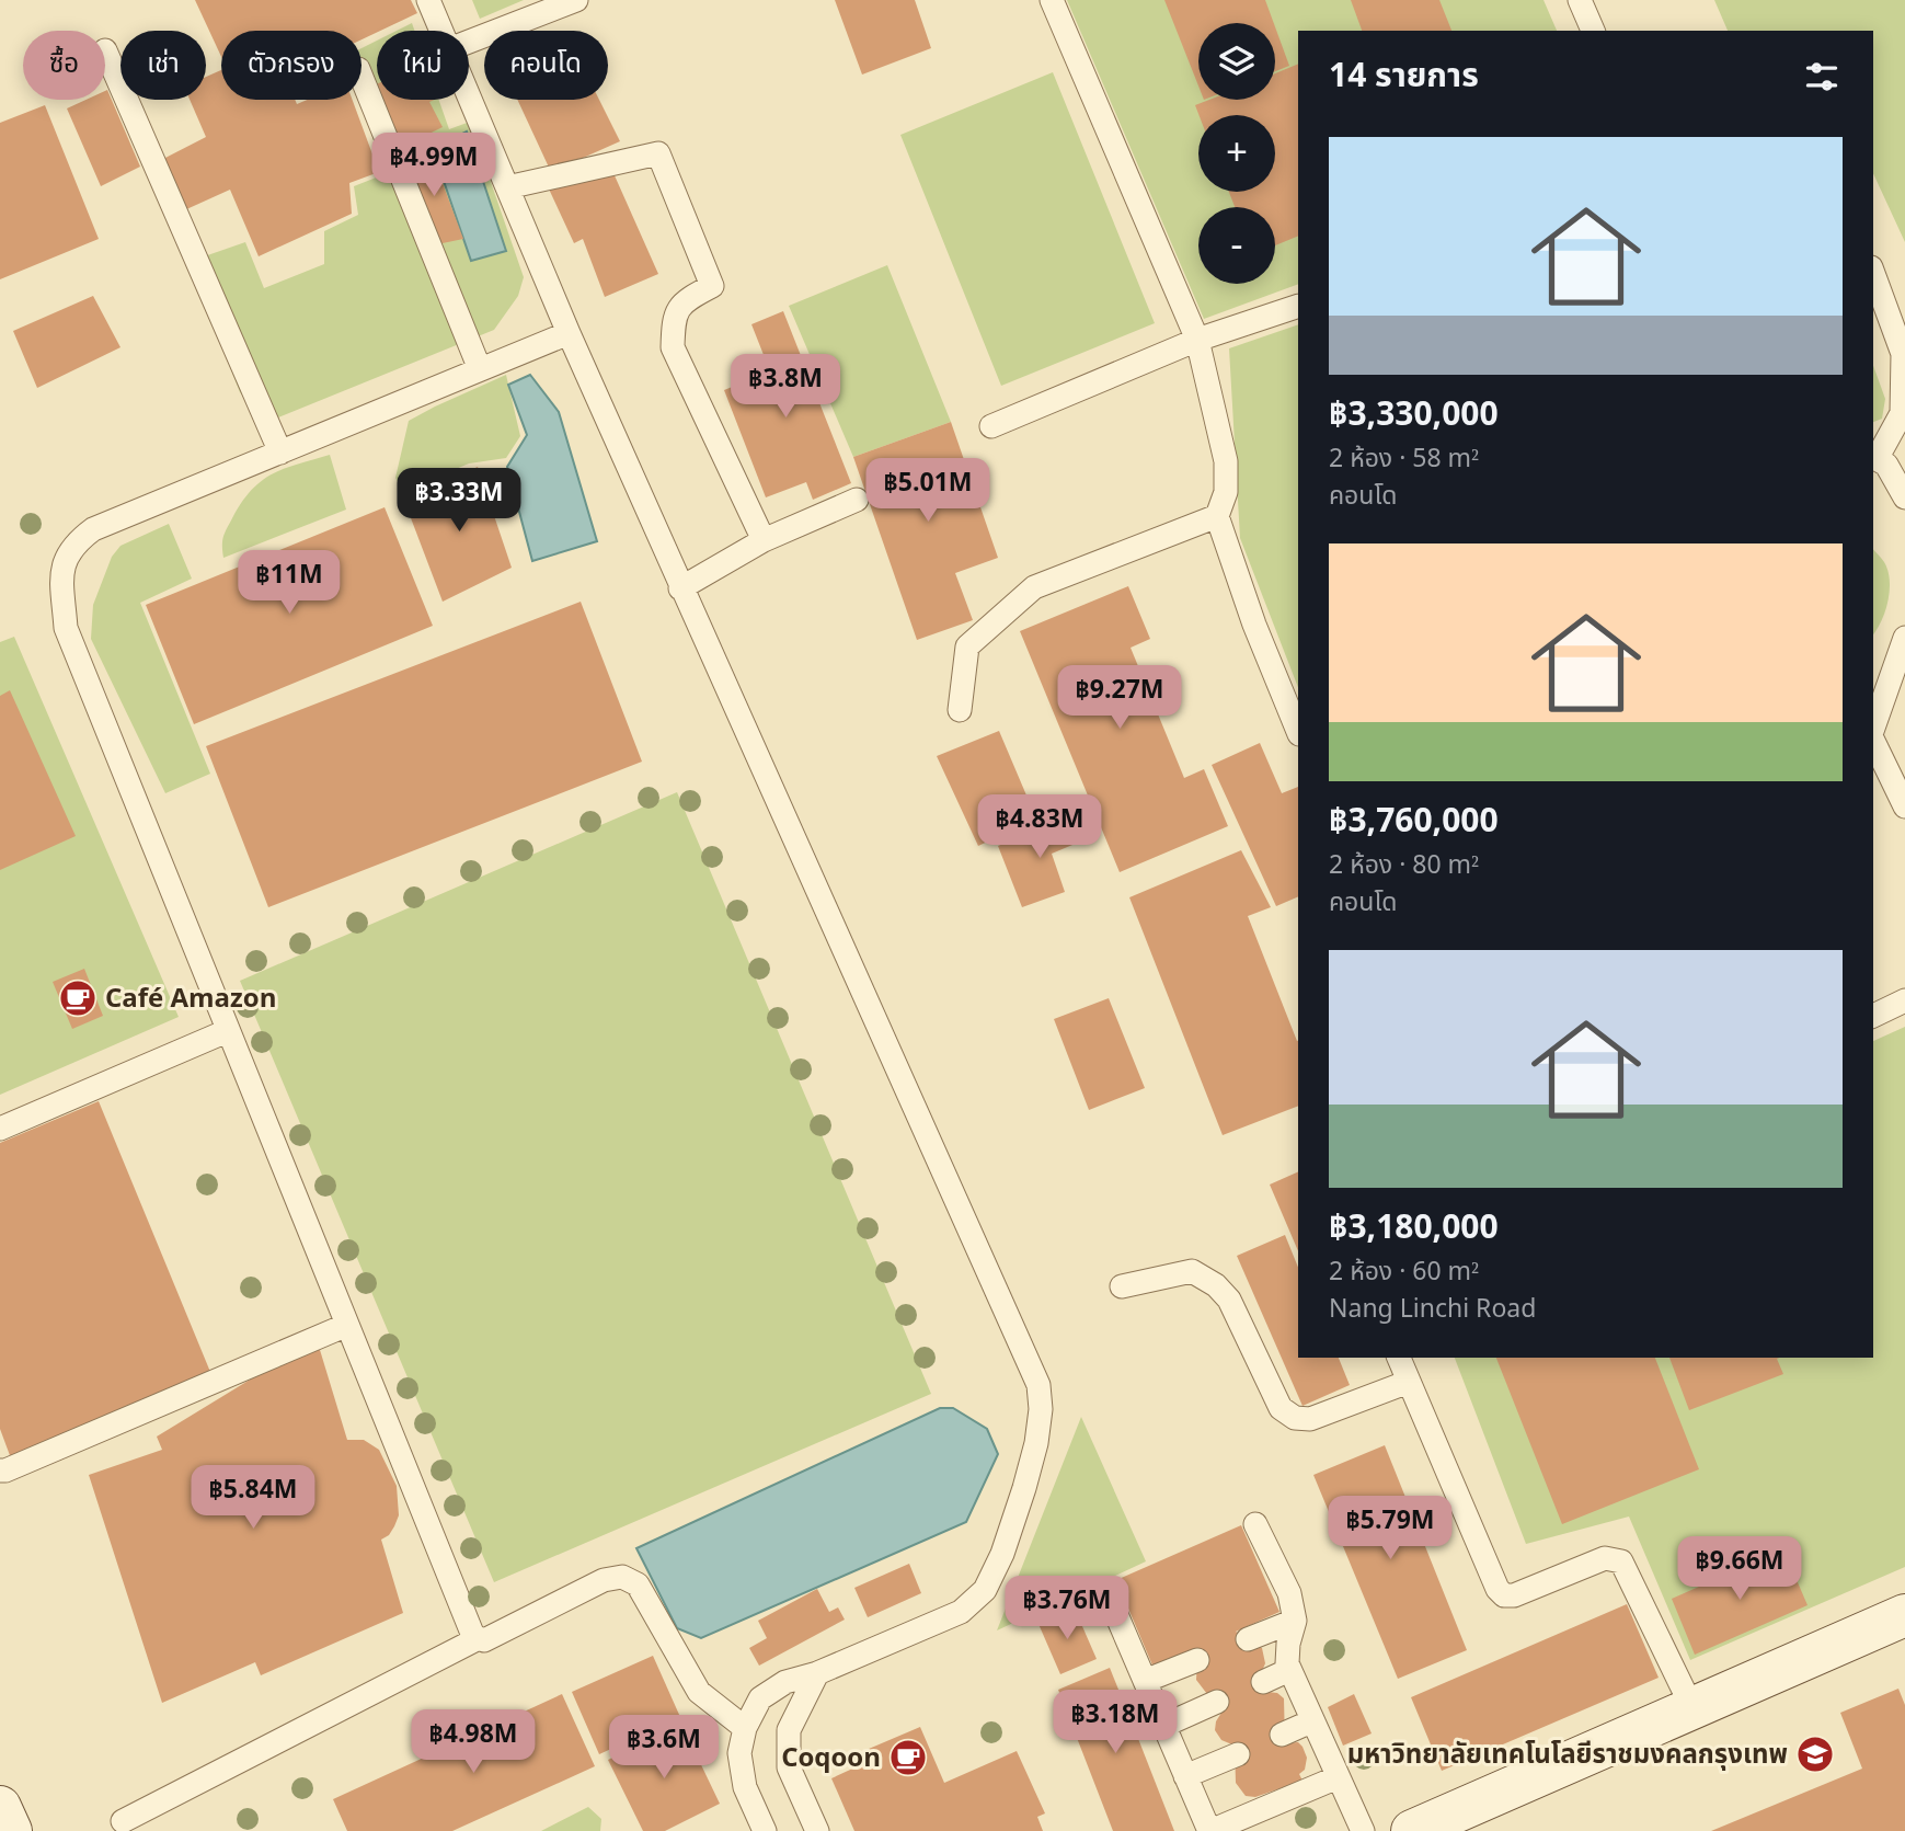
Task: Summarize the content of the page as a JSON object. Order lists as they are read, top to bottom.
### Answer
{
  "places": {
    "cafe": ["Café Amazon", "Coqoon"],
    "school or university": ["มหาวิทยาลัยเทคโนโลยีราชมงคลกรุงเทพ"]
  },
  "page": {
    "map_buttons": ["+", "−"],
    "chip": [
      "ซื้อ",
      "เช่า",
      "ตัวกรอง",
      "ใหม่",
      "คอนโด"
    ],
    "heading": "14 รายการ",
    "list": [
      {
        "name": "฿3,330,000",
        "note": "2 ห้อง · 58 m² · คอนโด"
      },
      {
        "name": "฿3,760,000",
        "note": "2 ห้อง · 80 m² · คอนโด"
      },
      {
        "name": "฿3,180,000",
        "note": "2 ห้อง · 60 m² · Nang Linchi Road"
      }
    ],
    "price": [
      "฿4.99M",
      "฿3.8M",
      "฿5.01M",
      "฿3.33M",
      "฿11M",
      "฿9.27M",
      "฿4.83M",
      "฿5.84M",
      "฿5.79M",
      "฿9.66M",
      "฿3.76M",
      "฿3.18M",
      "฿4.98M",
      "฿3.6M"
    ]
  }
}
